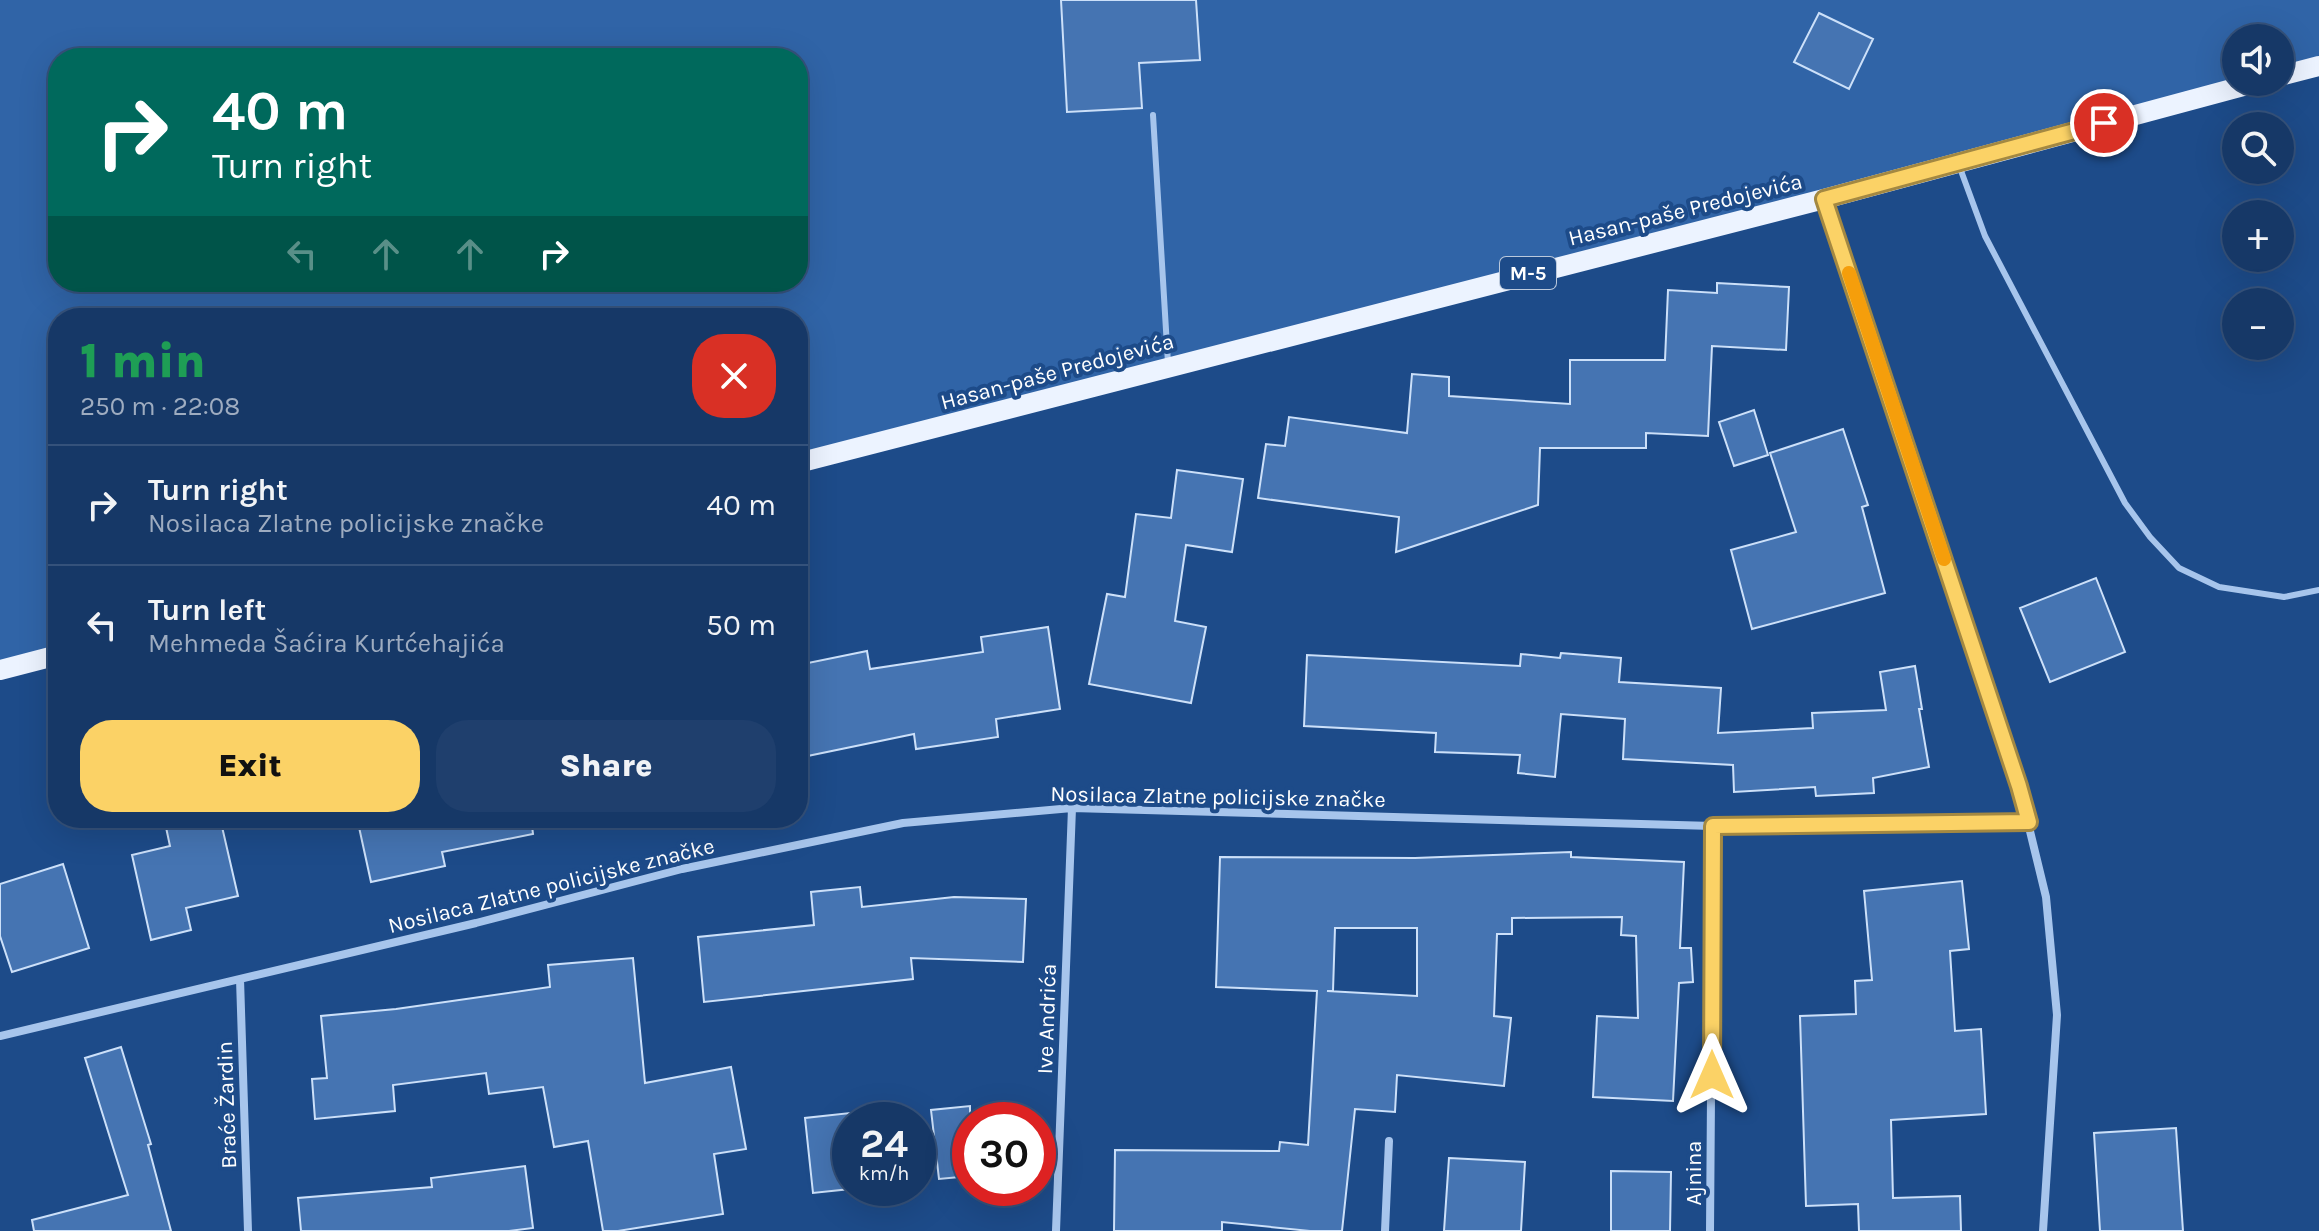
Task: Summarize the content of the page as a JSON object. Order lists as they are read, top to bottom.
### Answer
{
  "streets": {
    "main road": ["Hasan-paše Predojevića", "M-5"],
    "street": [
      "Nosilaca Zlatne policijske značke",
      "Ive Andrića",
      "Braće Žardin",
      "Ajnina"
    ]
  },
  "crossings": [
    ["Nosilaca Zlatne policijske značke", "Ive Andrića"],
    ["Nosilaca Zlatne policijske značke", "Braće Žardin"],
    ["Nosilaca Zlatne policijske značke", "Ajnina"]
  ],
  "page": {
    "map_buttons": ["+", "−"],
    "turn": ["40 m", "Turn right"],
    "heading": ["1 min", "250 m · 22:08"],
    "list": [
      {
        "name": "Turn right",
        "note": "Nosilaca Zlatne policijske značke",
        "value": "40 m"
      },
      {
        "name": "Turn left",
        "note": "Mehmeda Šaćira Kurtćehajića",
        "value": "50 m"
      }
    ],
    "buttons": ["Exit", "Share"],
    "speed": "24 km/h",
    "limit": "30"
  }
}
